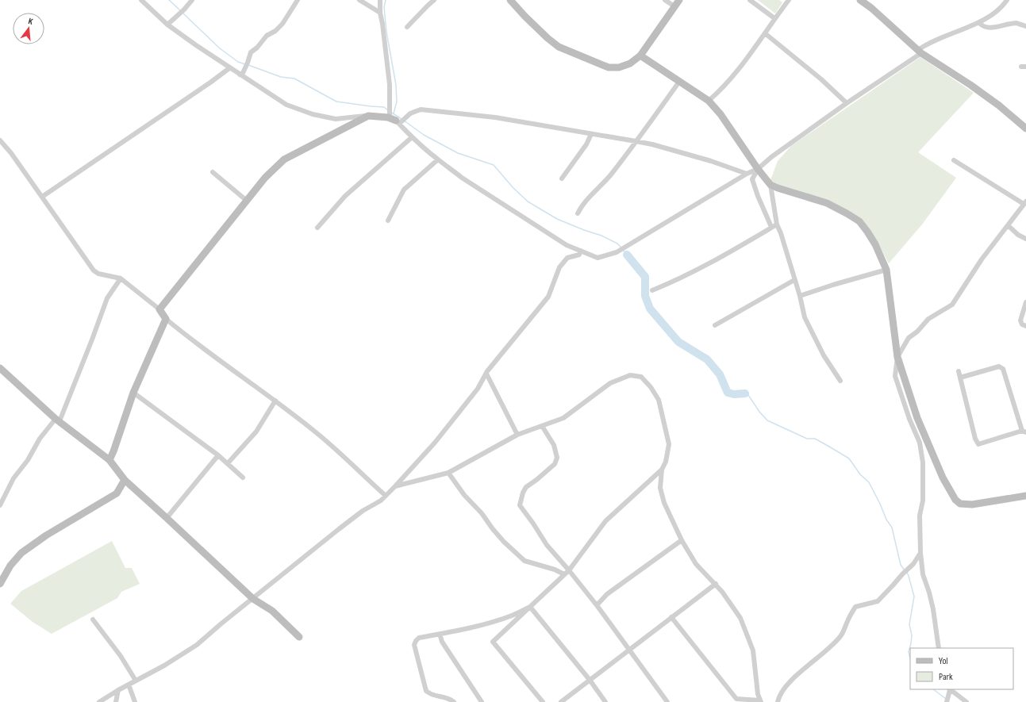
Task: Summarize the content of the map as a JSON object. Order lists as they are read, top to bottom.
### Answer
{
  "legend": ["Yol", "Park"],
  "north": "top"
}
